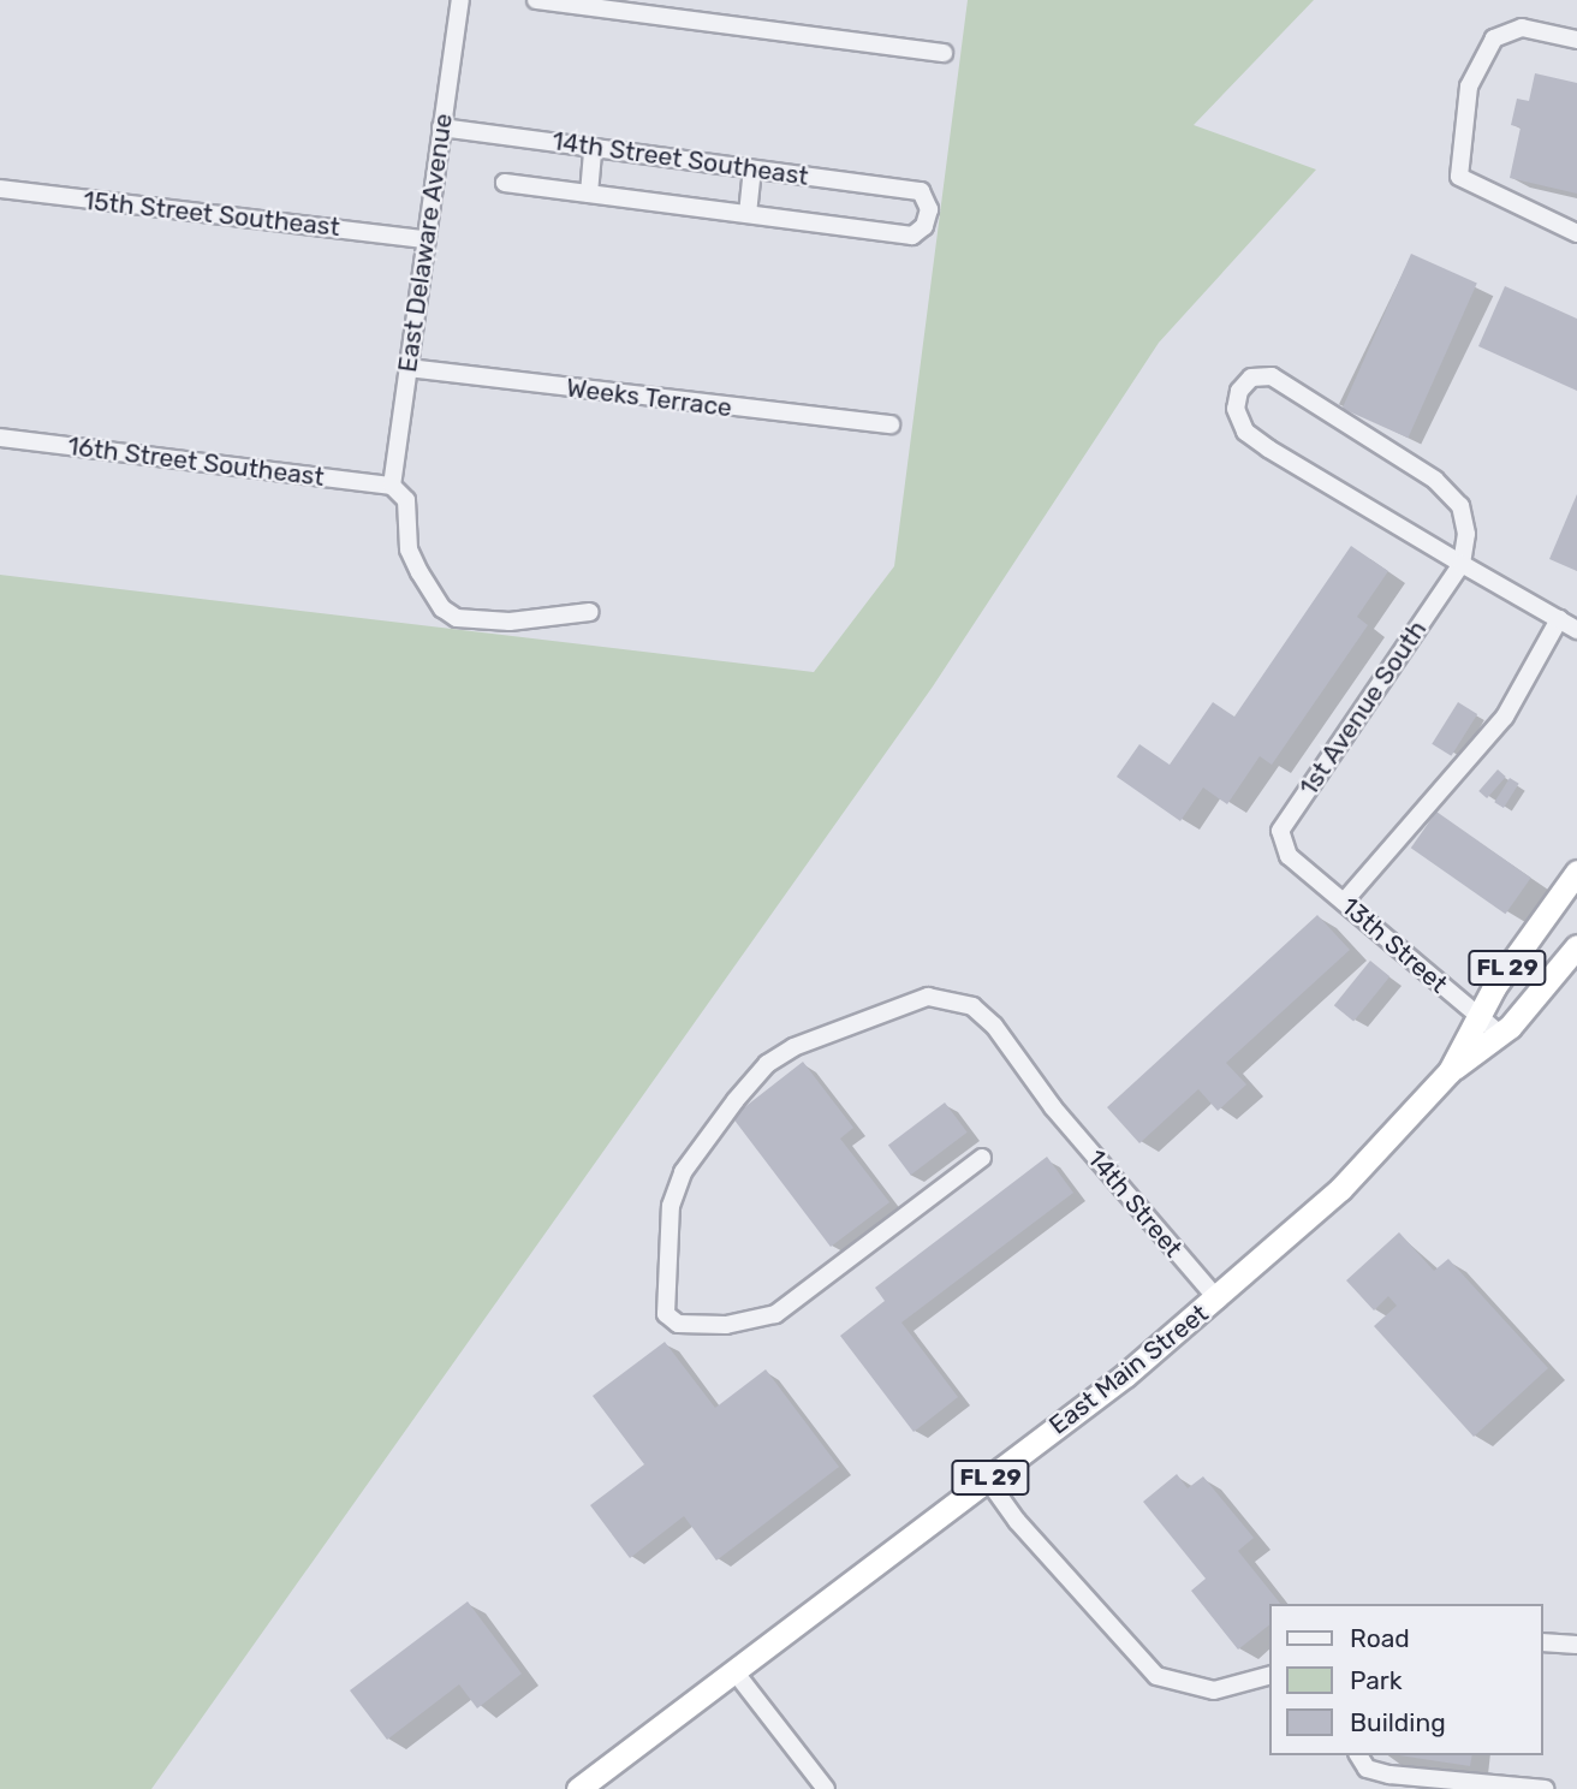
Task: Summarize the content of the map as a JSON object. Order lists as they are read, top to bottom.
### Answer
{
  "streets": {
    "highway": ["FL 29", "East Main Street"],
    "street": [
      "14th Street Southeast",
      "15th Street Southeast",
      "East Delaware Avenue",
      "Weeks Terrace",
      "16th Street Southeast",
      "1st Avenue South",
      "13th Street",
      "14th Street"
    ]
  },
  "crossings": [
    ["14th Street Southeast", "East Delaware Avenue"],
    ["15th Street Southeast", "East Delaware Avenue"],
    ["East Delaware Avenue", "Weeks Terrace"],
    ["East Delaware Avenue", "16th Street Southeast"],
    ["1st Avenue South", "13th Street"],
    ["13th Street", "East Main Street"],
    ["14th Street", "East Main Street"]
  ],
  "legend": ["Road", "Park", "Building"]
}
